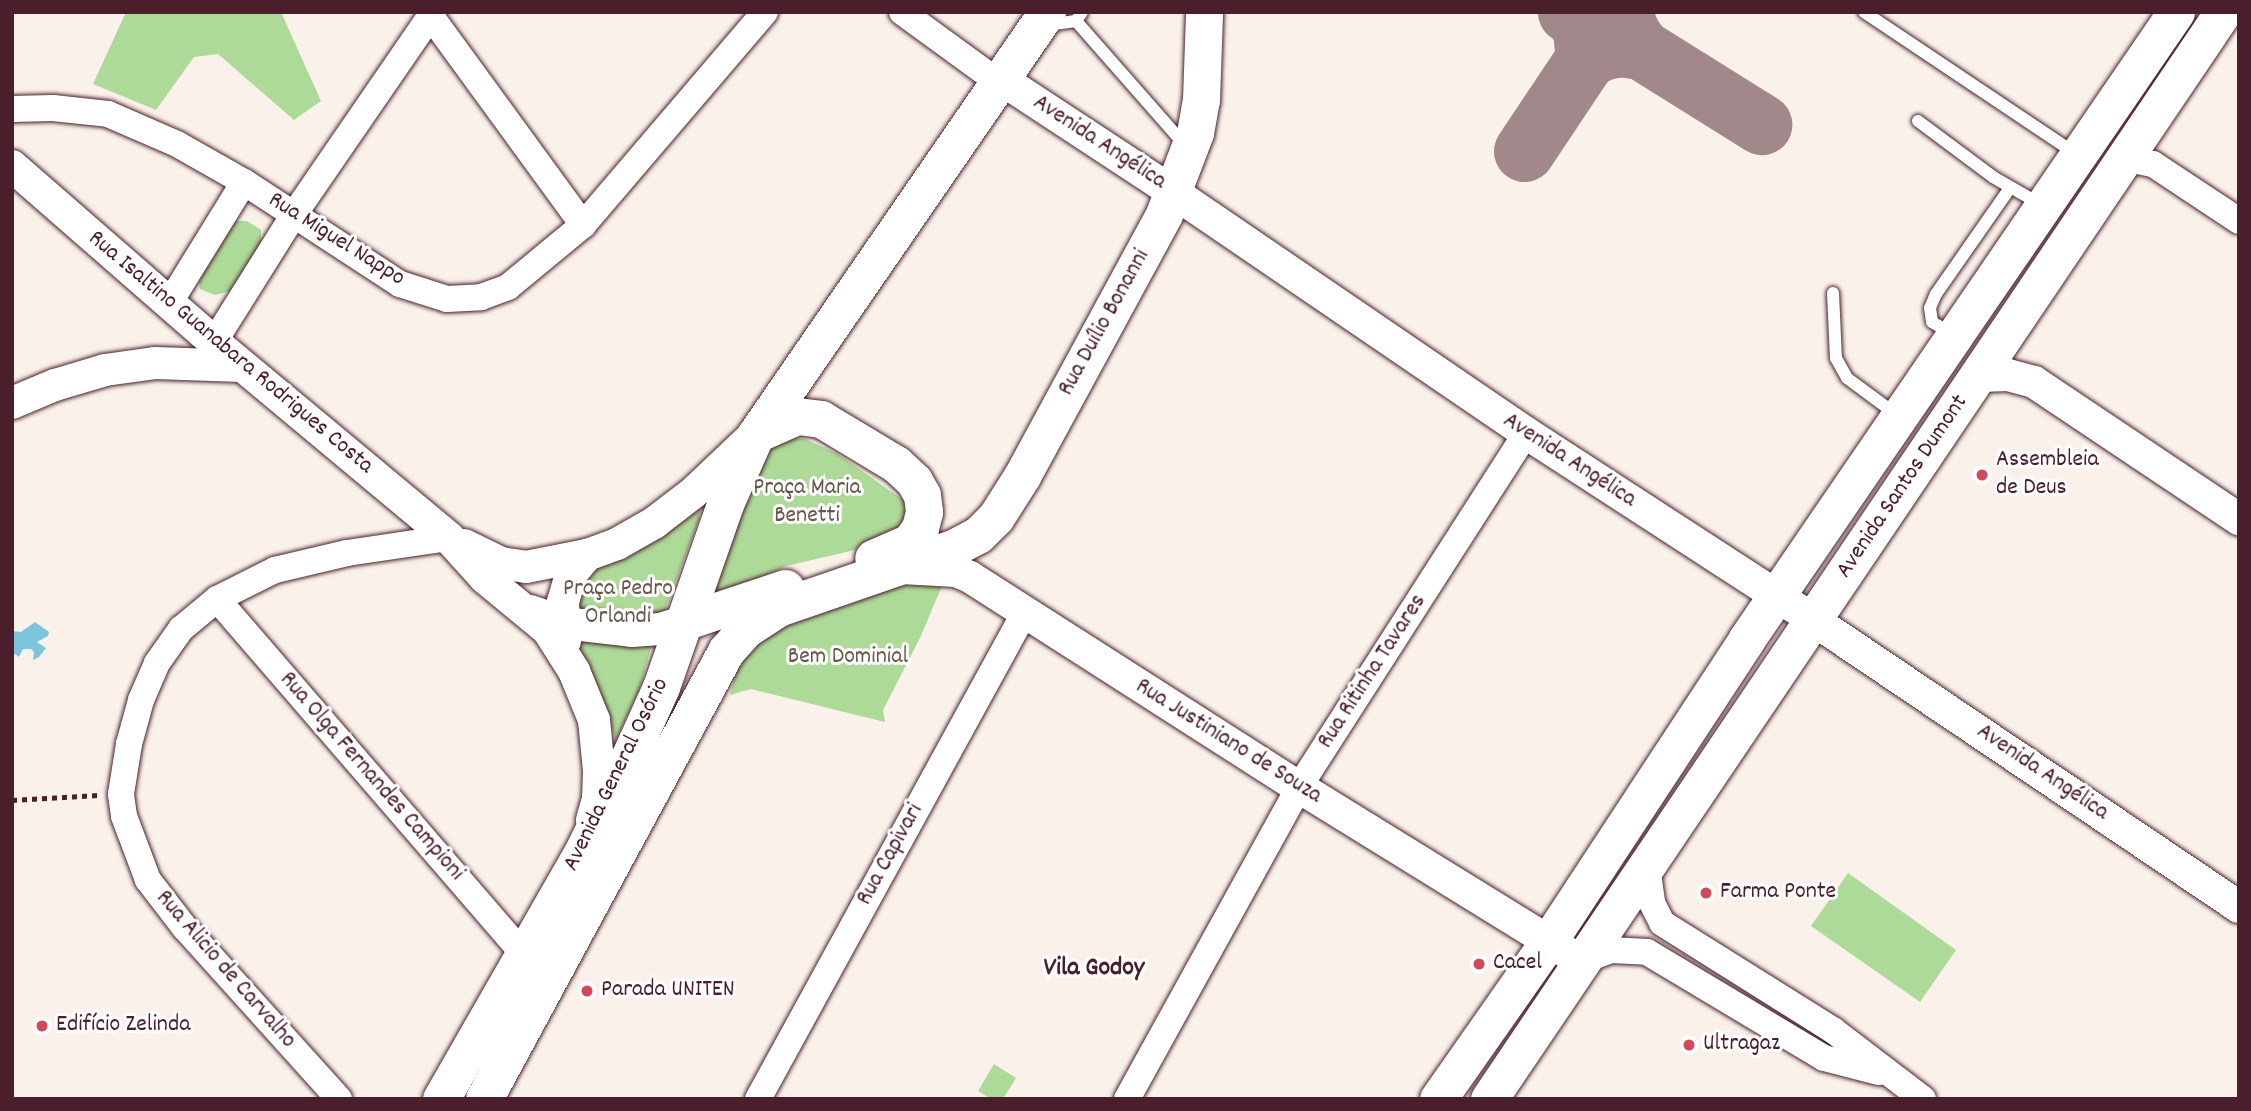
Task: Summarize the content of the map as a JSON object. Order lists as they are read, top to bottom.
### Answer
{
  "streets": {
    "main road": ["Rua Duílio Bonanni", "Avenida Santos Dumont", "Avenida General Osório"],
    "street": [
      "Avenida Angélica",
      "Rua Miguel Nappo",
      "Rua Isaltino Guanabara Rodrigues Costa",
      "Rua Ritinha Tavares",
      "Rua Justiniano de Souza",
      "Rua Olga Fernandes Campioni",
      "Rua Capivari",
      "Rua Alicio de Carvalho"
    ]
  },
  "crossings": [
    ["Avenida Angélica", "Rua Duílio Bonanni"],
    ["Avenida Angélica", "Avenida Santos Dumont"],
    ["Avenida Angélica", "Rua Ritinha Tavares"],
    ["Avenida Angélica", "Avenida General Osório"],
    ["Rua Duílio Bonanni", "Rua Justiniano de Souza"],
    ["Rua Duílio Bonanni", "Avenida General Osório"],
    ["Rua Isaltino Guanabara Rodrigues Costa", "Avenida General Osório"],
    ["Rua Isaltino Guanabara Rodrigues Costa", "Rua Alicio de Carvalho"],
    ["Avenida Santos Dumont", "Rua Justiniano de Souza"],
    ["Rua Ritinha Tavares", "Rua Justiniano de Souza"],
    ["Rua Justiniano de Souza", "Avenida General Osório"],
    ["Rua Justiniano de Souza", "Rua Capivari"],
    ["Avenida General Osório", "Rua Olga Fernandes Campioni"],
    ["Rua Olga Fernandes Campioni", "Rua Alicio de Carvalho"]
  ],
  "districts": ["Vila Godoy"],
  "parks": ["Praça Maria Benetti", "Praça Pedro Orlandi", "Bem Dominial"],
  "places": [
    "Assembleia de Deus",
    "Farma Ponte",
    "Cacel",
    "Parada UNITEN",
    "Edifício Zelinda",
    "Ultragaz"
  ]
}
